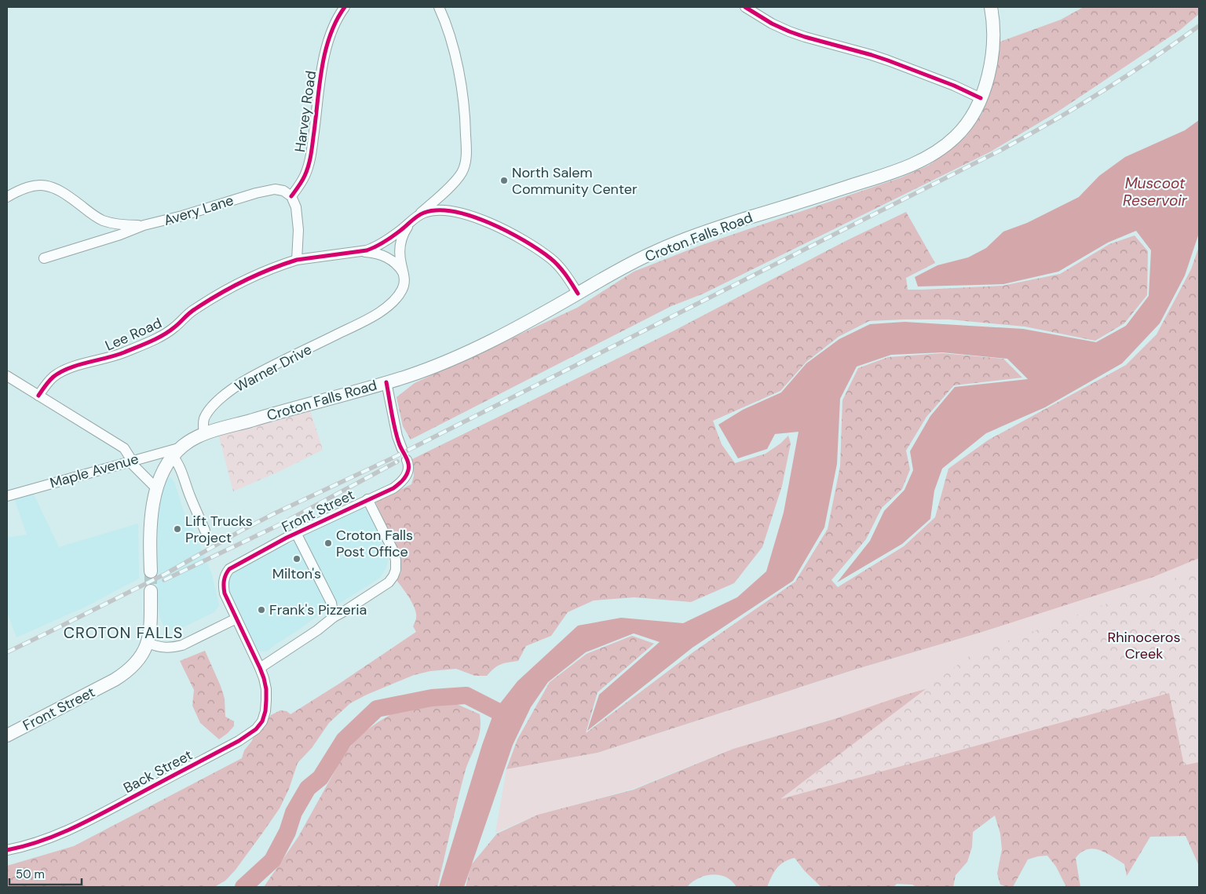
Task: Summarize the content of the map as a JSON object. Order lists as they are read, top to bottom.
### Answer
{
  "streets": {
    "main road": ["Croton Falls Road", "Front Street"],
    "street": [
      "Harvey Road",
      "Avery Lane",
      "Lee Road",
      "Warner Drive",
      "Maple Avenue",
      "Back Street"
    ]
  },
  "crossings": [
    ["Harvey Road", "Avery Lane"],
    ["Croton Falls Road", "Warner Drive"],
    ["Lee Road", "Warner Drive"],
    ["Front Street", "Back Street"]
  ],
  "districts": ["CROTON FALLS"],
  "water": ["Muscoot Reservoir"],
  "parks": ["Rhinoceros Creek"],
  "places": [
    "North Salem Community Center",
    "Lift Trucks Project",
    "Croton Falls Post Office",
    "Milton's",
    "Frank's Pizzeria"
  ],
  "scale_bar": "50 m"
}
